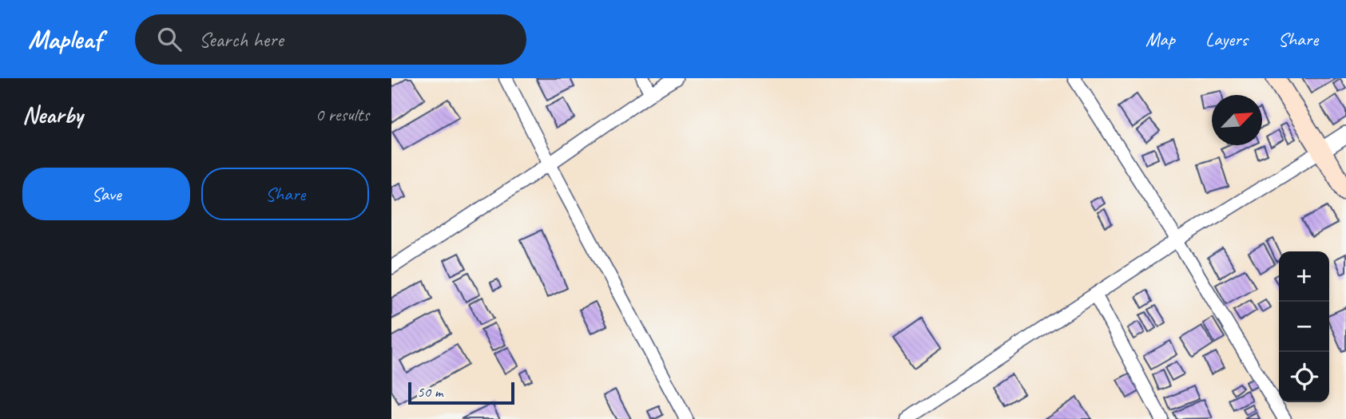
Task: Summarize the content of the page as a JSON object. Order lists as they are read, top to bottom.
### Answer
{
  "scale_bar": "50 m",
  "north": "top right",
  "page": {
    "header": "Mapleaf",
    "search": "Search here",
    "nav": ["Map", "Layers", "Share"],
    "heading": ["Nearby", "0 results"],
    "buttons": ["Save", "Share"],
    "map_buttons": ["+", "−"],
    "scale": "50 m"
  }
}
